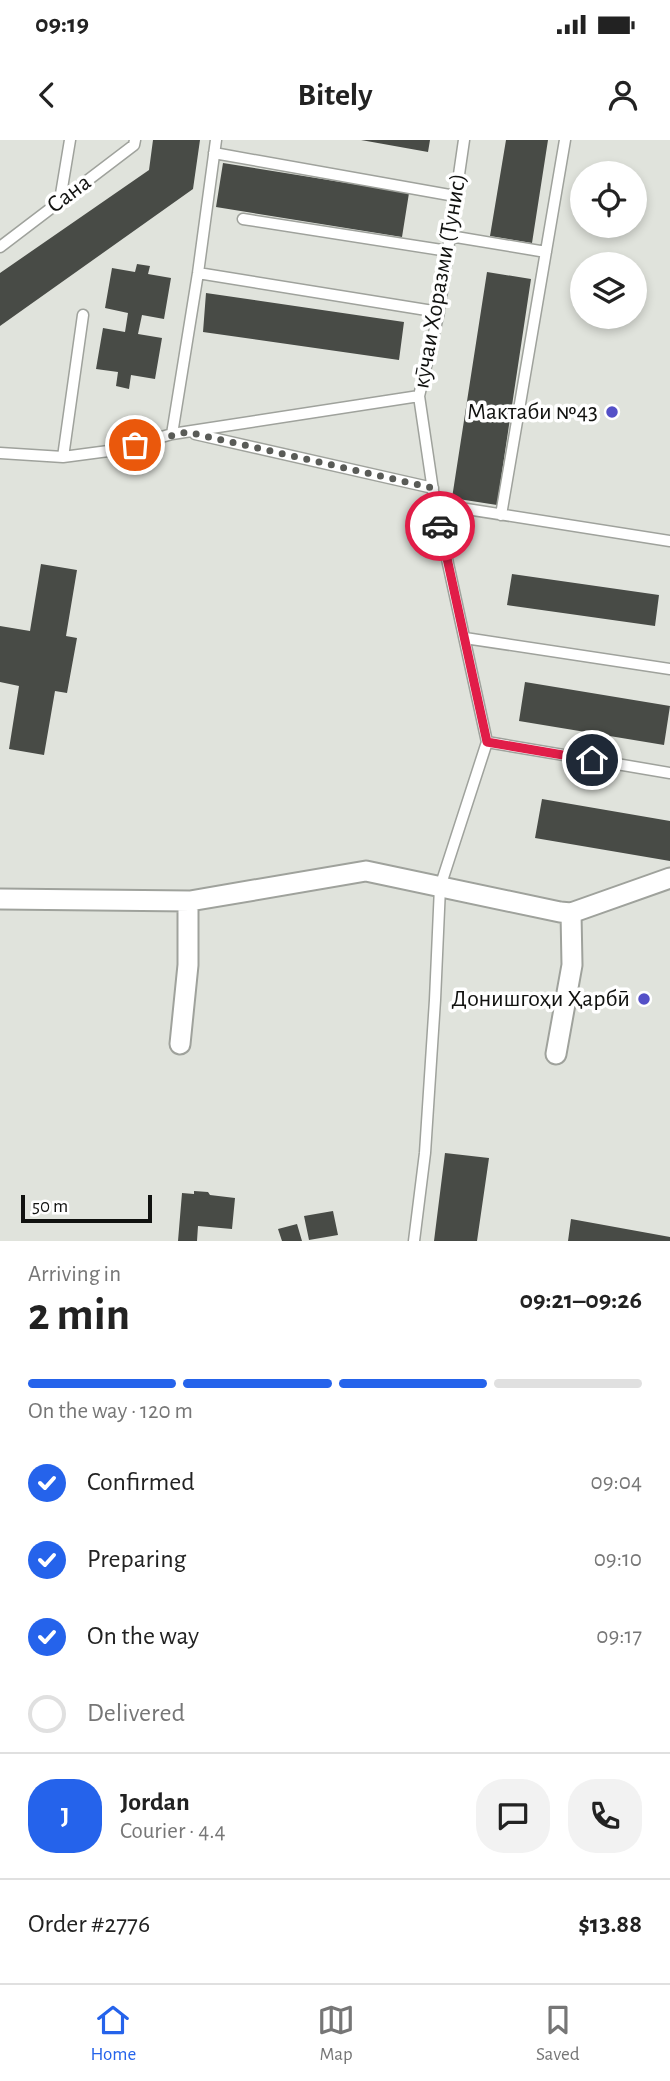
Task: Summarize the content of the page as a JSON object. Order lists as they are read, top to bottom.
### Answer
{
  "streets": {
    "lane": ["Сана", "кӯчаи Хоразми (Тунис)"]
  },
  "places": ["Мактаби №43", "Донишгоҳи Ҳарбӣ"],
  "scale_bar": "50 m",
  "page": {
    "status": "09:19",
    "header": "Bitely",
    "scale": "50 m",
    "heading": ["2 min", "Arriving in", "09:21–09:26"],
    "panel": [
      "Jordan",
      "Courier · 4.4",
      "Order #2776",
      "$13.88"
    ],
    "bar": "On the way · 120 m",
    "list": [
      ["Confirmed", "09:04"],
      ["Preparing", "09:10"],
      ["On the way", "09:17"],
      "Delivered"
    ],
    "round": "J",
    "tabs": ["Home", "Map", "Saved"]
  }
}
